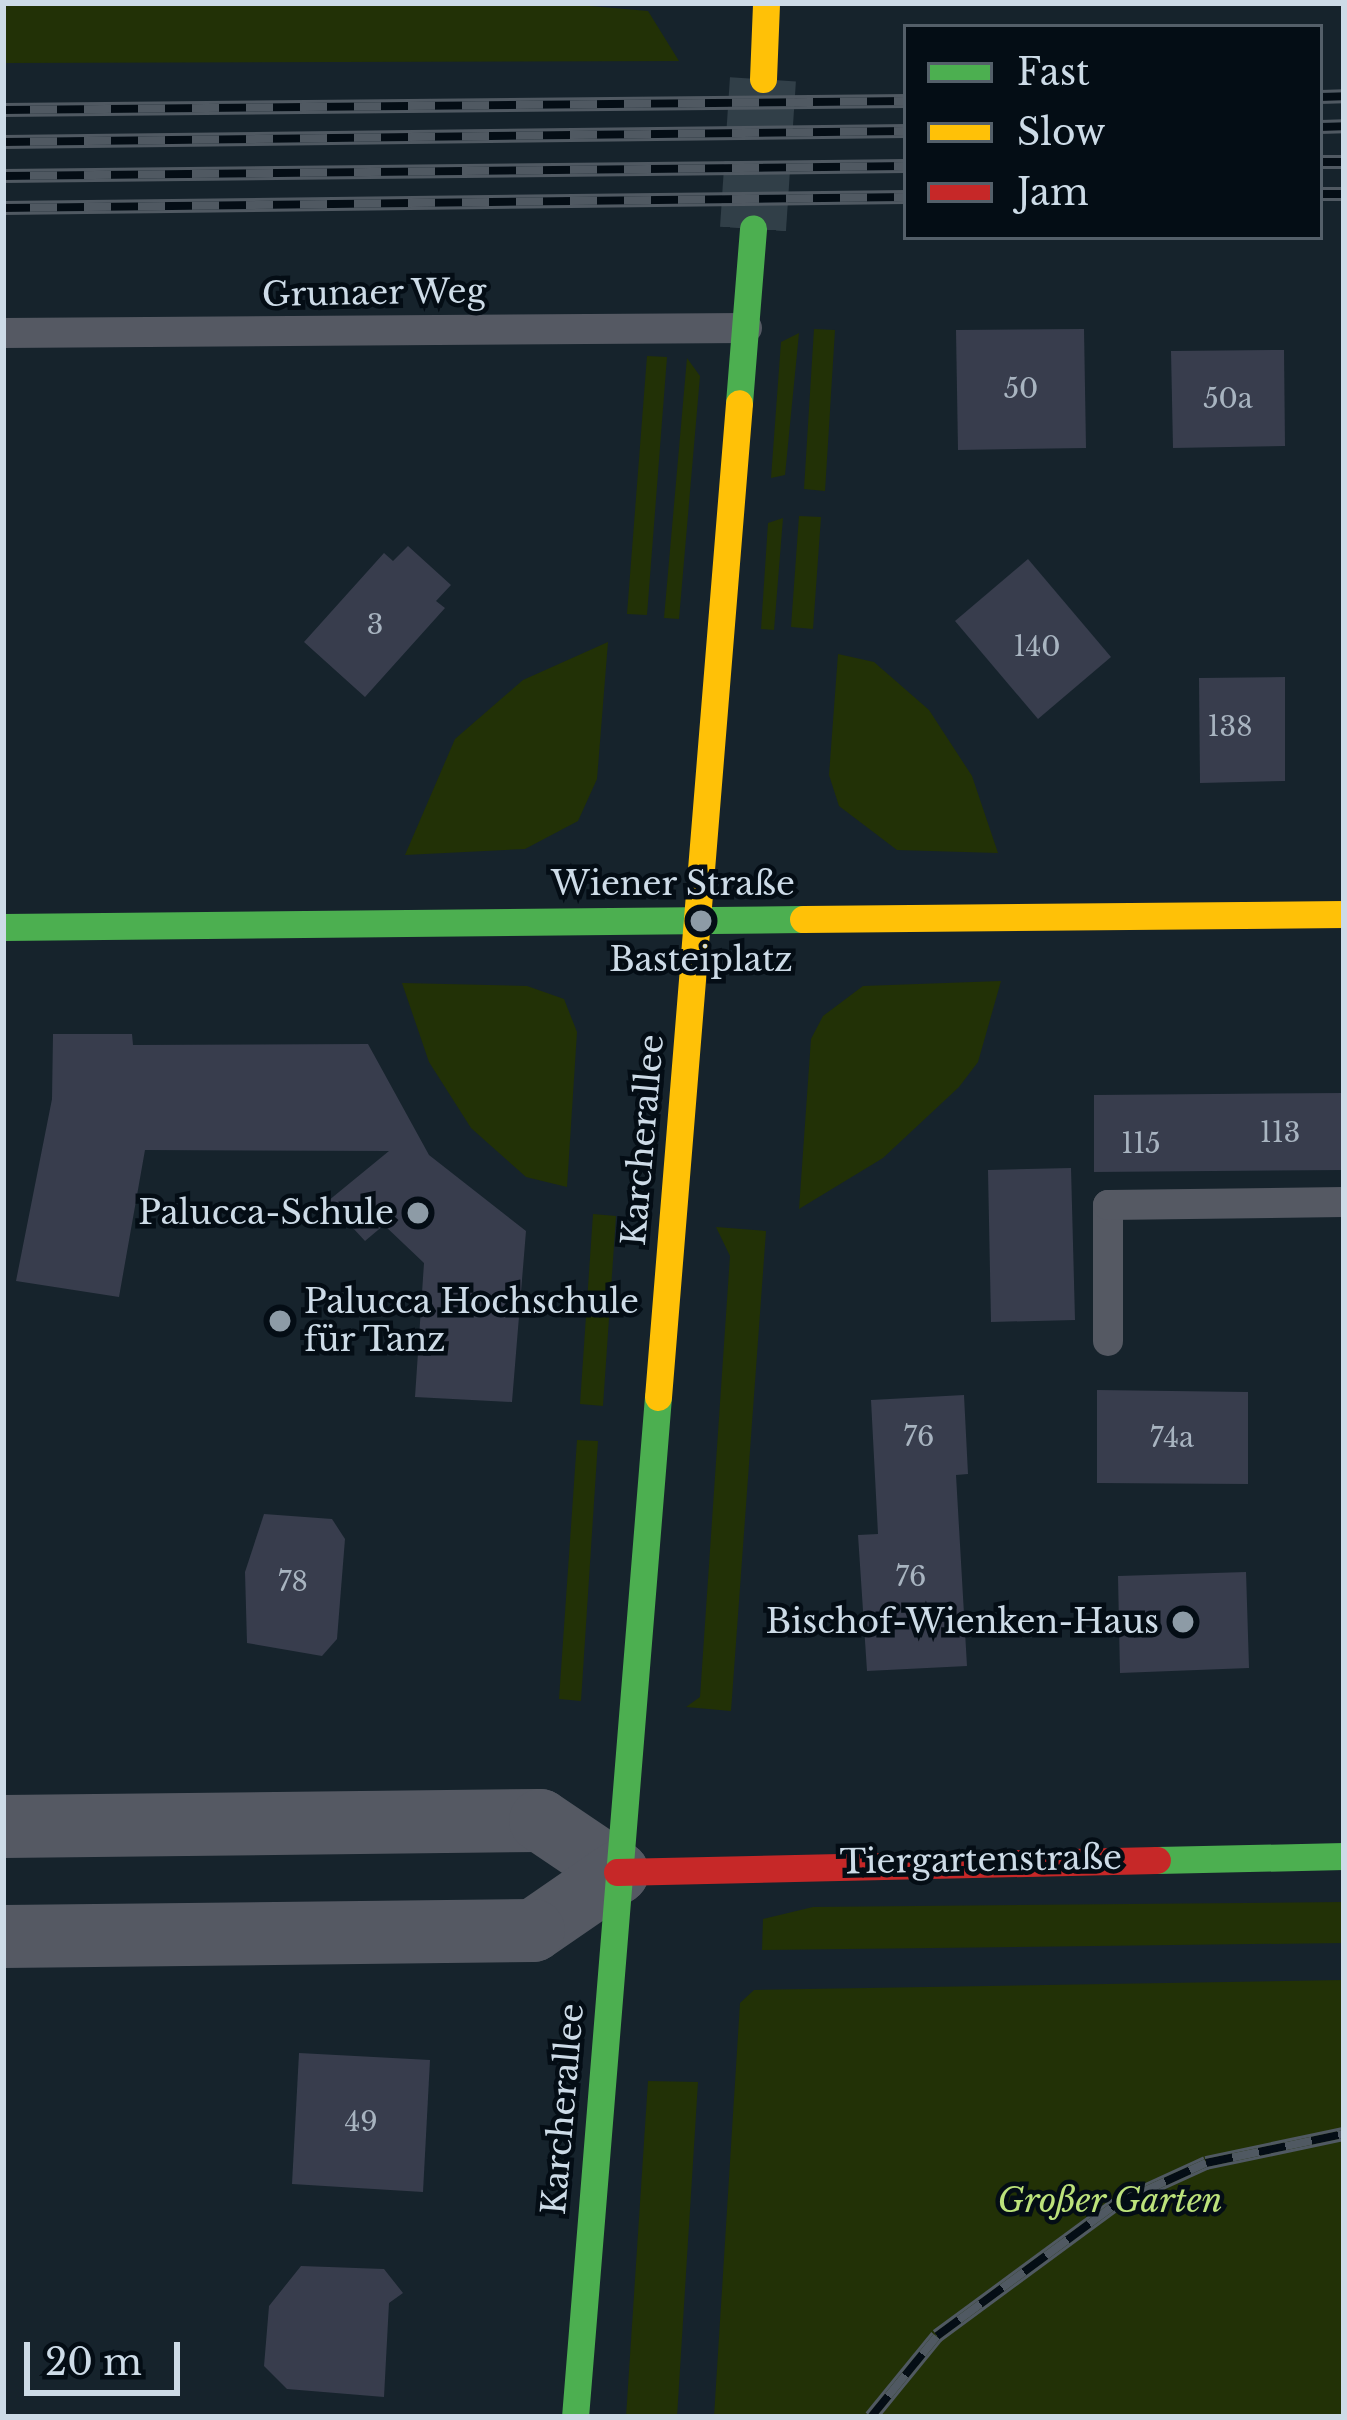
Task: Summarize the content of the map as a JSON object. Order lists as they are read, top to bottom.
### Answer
{
  "streets": {
    "street": ["Wiener Straße", "Karcherallee", "Tiergartenstraße"],
    "lane": ["Grunaer Weg"]
  },
  "crossings": [
    ["Grunaer Weg", "Karcherallee"],
    ["Wiener Straße", "Karcherallee"],
    ["Karcherallee", "Tiergartenstraße"]
  ],
  "parks": ["Großer Garten"],
  "places": [
    "Basteiplatz",
    "Palucca-Schule",
    "Palucca Hochschule für Tanz",
    "Bischof-Wienken-Haus"
  ],
  "house_numbers": [
    "50",
    "50a",
    "3",
    "140",
    "138",
    "113",
    "115",
    "76",
    "74a",
    "76",
    "78",
    "49"
  ],
  "legend": ["Fast", "Slow", "Jam"],
  "scale_bar": "20 m"
}
